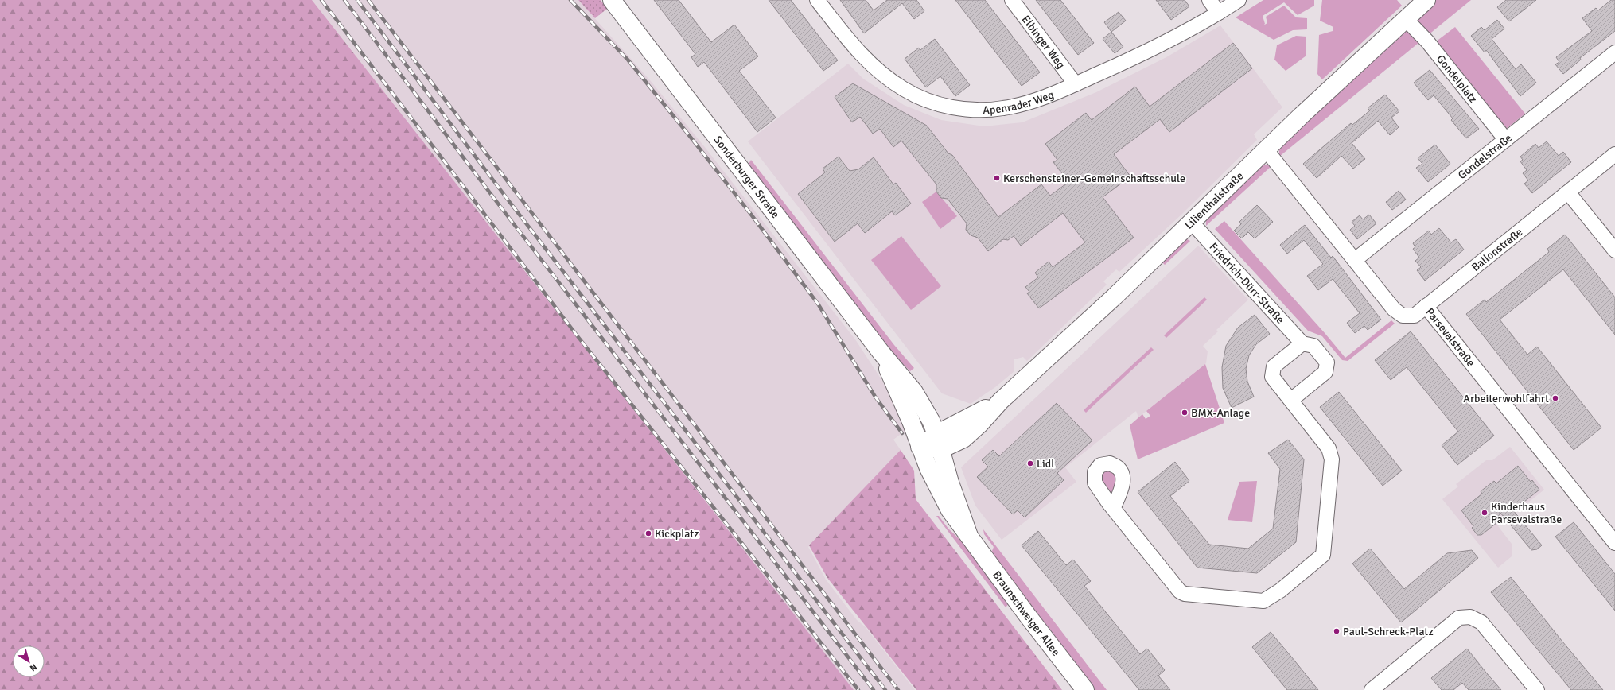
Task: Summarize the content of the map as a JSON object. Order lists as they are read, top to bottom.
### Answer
{
  "streets": {
    "street": [
      "Elbinger Weg",
      "Gondelplatz",
      "Apenrader Weg",
      "Gondelstraße",
      "Sonderburger Straße",
      "Lilienthalstraße",
      "Ballonstraße",
      "Friedrich-Dürr-Straße",
      "Parsevalstraße",
      "Braunschweiger Allee"
    ]
  },
  "crossings": [
    ["Elbinger Weg", "Apenrader Weg"],
    ["Gondelplatz", "Gondelstraße"],
    ["Gondelplatz", "Lilienthalstraße"],
    ["Gondelstraße", "Parsevalstraße"],
    ["Sonderburger Straße", "Lilienthalstraße"],
    ["Sonderburger Straße", "Braunschweiger Allee"],
    ["Lilienthalstraße", "Friedrich-Dürr-Straße"],
    ["Lilienthalstraße", "Parsevalstraße"],
    ["Lilienthalstraße", "Braunschweiger Allee"],
    ["Ballonstraße", "Parsevalstraße"]
  ],
  "places": [
    "Kerschensteiner-Gemeinschaftsschule",
    "Arbeiterwohlfahrt",
    "BMX-Anlage",
    "Lidl",
    "Kinderhaus Parsevalstraße",
    "Kickplatz",
    "Paul-Schreck-Platz"
  ],
  "north": "bottom right"
}
